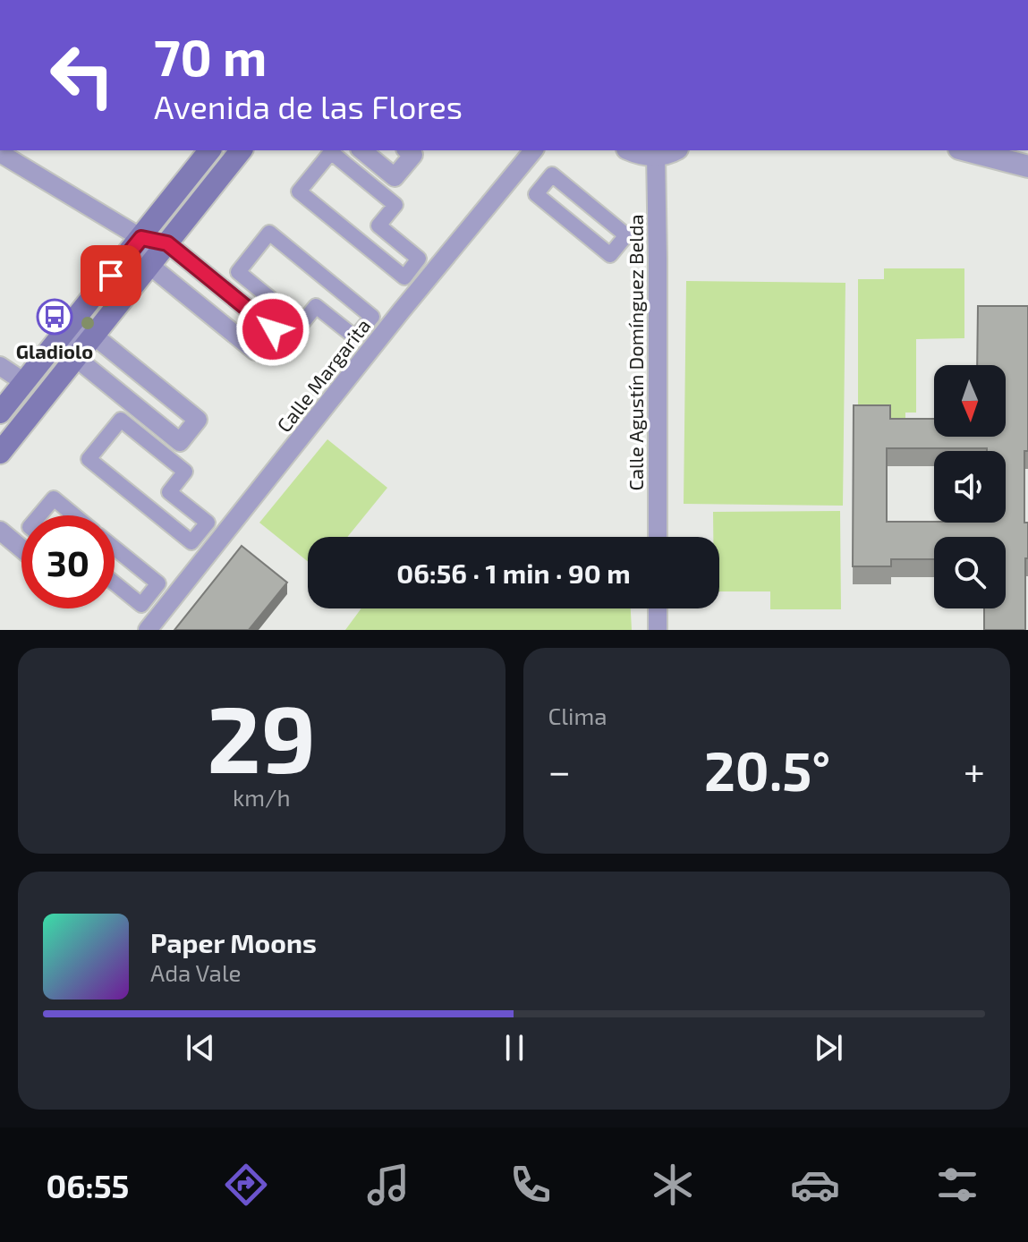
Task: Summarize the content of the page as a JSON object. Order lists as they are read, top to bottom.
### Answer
{
  "streets": {
    "street": ["Calle Agustín Domínguez Belda", "Calle Margarita"]
  },
  "places": {
    "bus stop": ["Gladiolo"]
  },
  "north": "bottom",
  "page": {
    "turn": ["70 m", "Avenida de las Flores"],
    "limit": "30",
    "trip": "06:56 · 1 min · 90 m",
    "tile": [
      ["29", "km/h"],
      "Clima"
    ],
    "heat": ["−", "20.5°", "+"],
    "song": ["Paper Moons", "Ada Vale"],
    "tabs": "06:55"
  }
}
